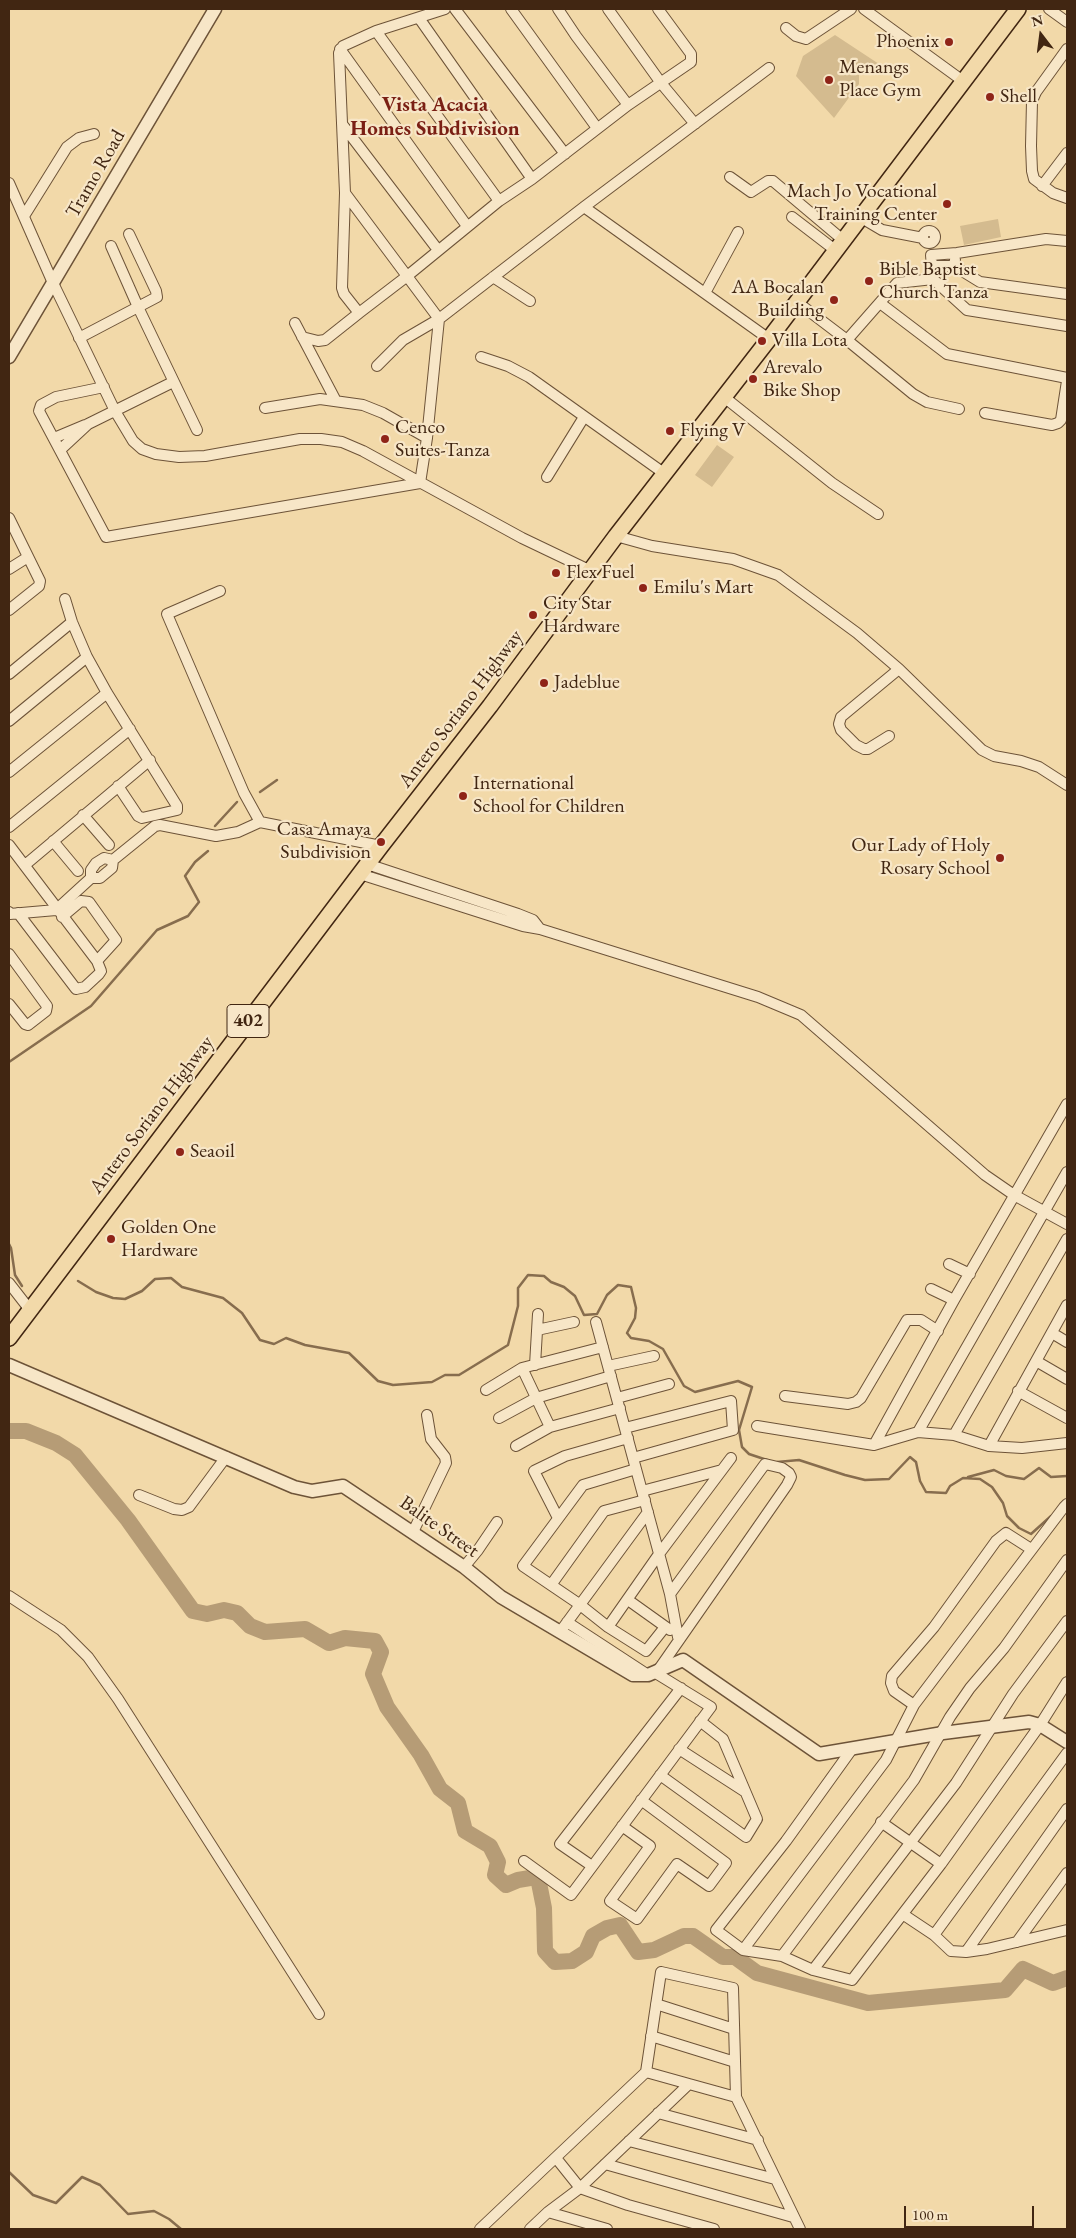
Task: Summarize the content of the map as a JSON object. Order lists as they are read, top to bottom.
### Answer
{
  "streets": {
    "main road": ["Antero Soriano Highway", "402"],
    "street": ["Tramo Road", "Balite Street"]
  },
  "districts": ["Vista Acacia Homes Subdivision"],
  "places": [
    "Phoenix",
    "Menangs Place Gym",
    "Shell",
    "Mach Jo Vocational Training Center",
    "Bible Baptist Church Tanza",
    "AA Bocalan Building",
    "Villa Lota",
    "Arevalo Bike Shop",
    "Flying V",
    "Cenco Suites-Tanza",
    "Flex Fuel",
    "Emilu's Mart",
    "City Star Hardware",
    "Jadeblue",
    "International School for Children",
    "Casa Amaya Subdivision",
    "Our Lady of Holy Rosary School",
    "Seaoil",
    "Golden One Hardware"
  ],
  "scale_bar": "100 m",
  "north": "top"
}
